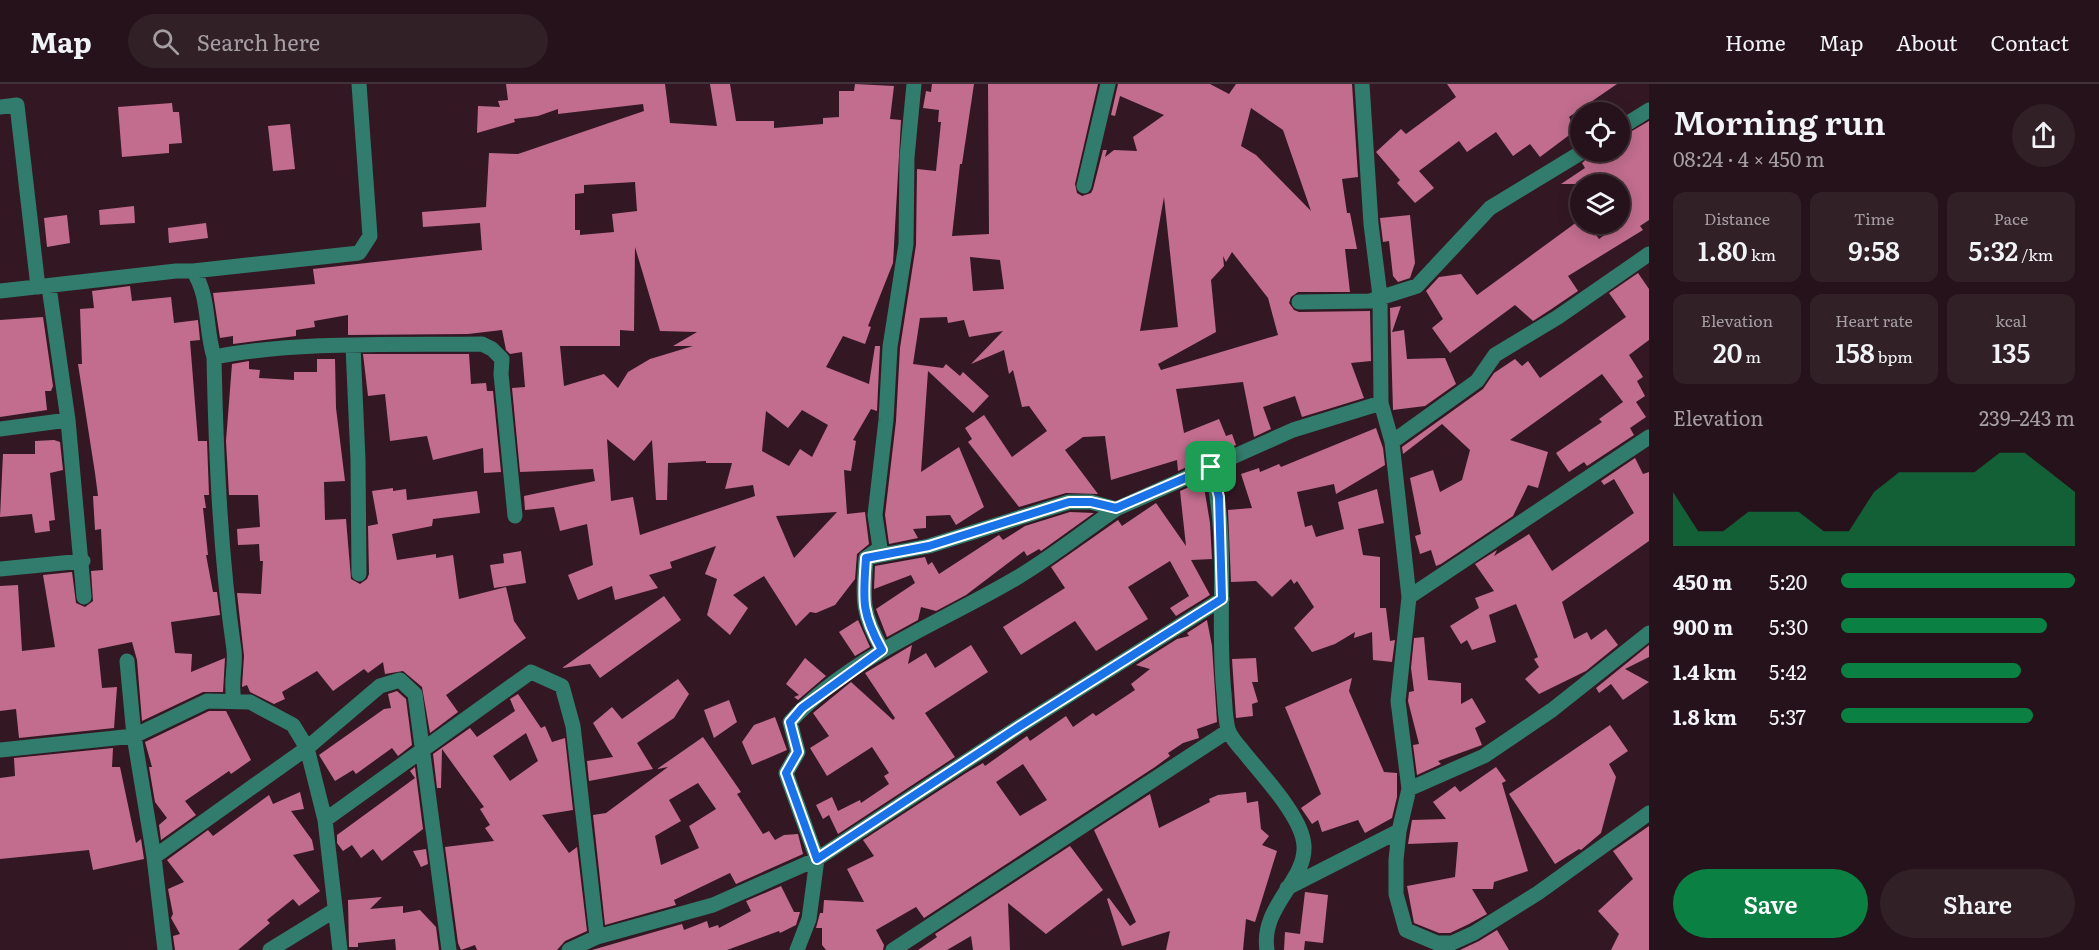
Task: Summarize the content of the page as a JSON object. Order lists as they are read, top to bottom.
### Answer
{
  "page": {
    "header": "Map",
    "search": "Search here",
    "nav": [
      "Home",
      "Map",
      "About",
      "Contact"
    ],
    "heading": ["Morning run", "08:24 · 4 × 450 m"],
    "stats": [
      ["Distance", "1.80 km"],
      ["Time", "9:58"],
      ["Pace", "5:32 /km"],
      ["Elevation", "20 m"],
      ["Heart rate", "158 bpm"],
      ["kcal", "135"]
    ],
    "chart": ["Elevation", "239–243 m"],
    "list": [
      {
        "name": "450 m",
        "note": "5:20"
      },
      {
        "name": "900 m",
        "note": "5:30"
      },
      {
        "name": "1.4 km",
        "note": "5:42"
      },
      {
        "name": "1.8 km",
        "note": "5:37"
      }
    ],
    "buttons": ["Save", "Share"]
  }
}
